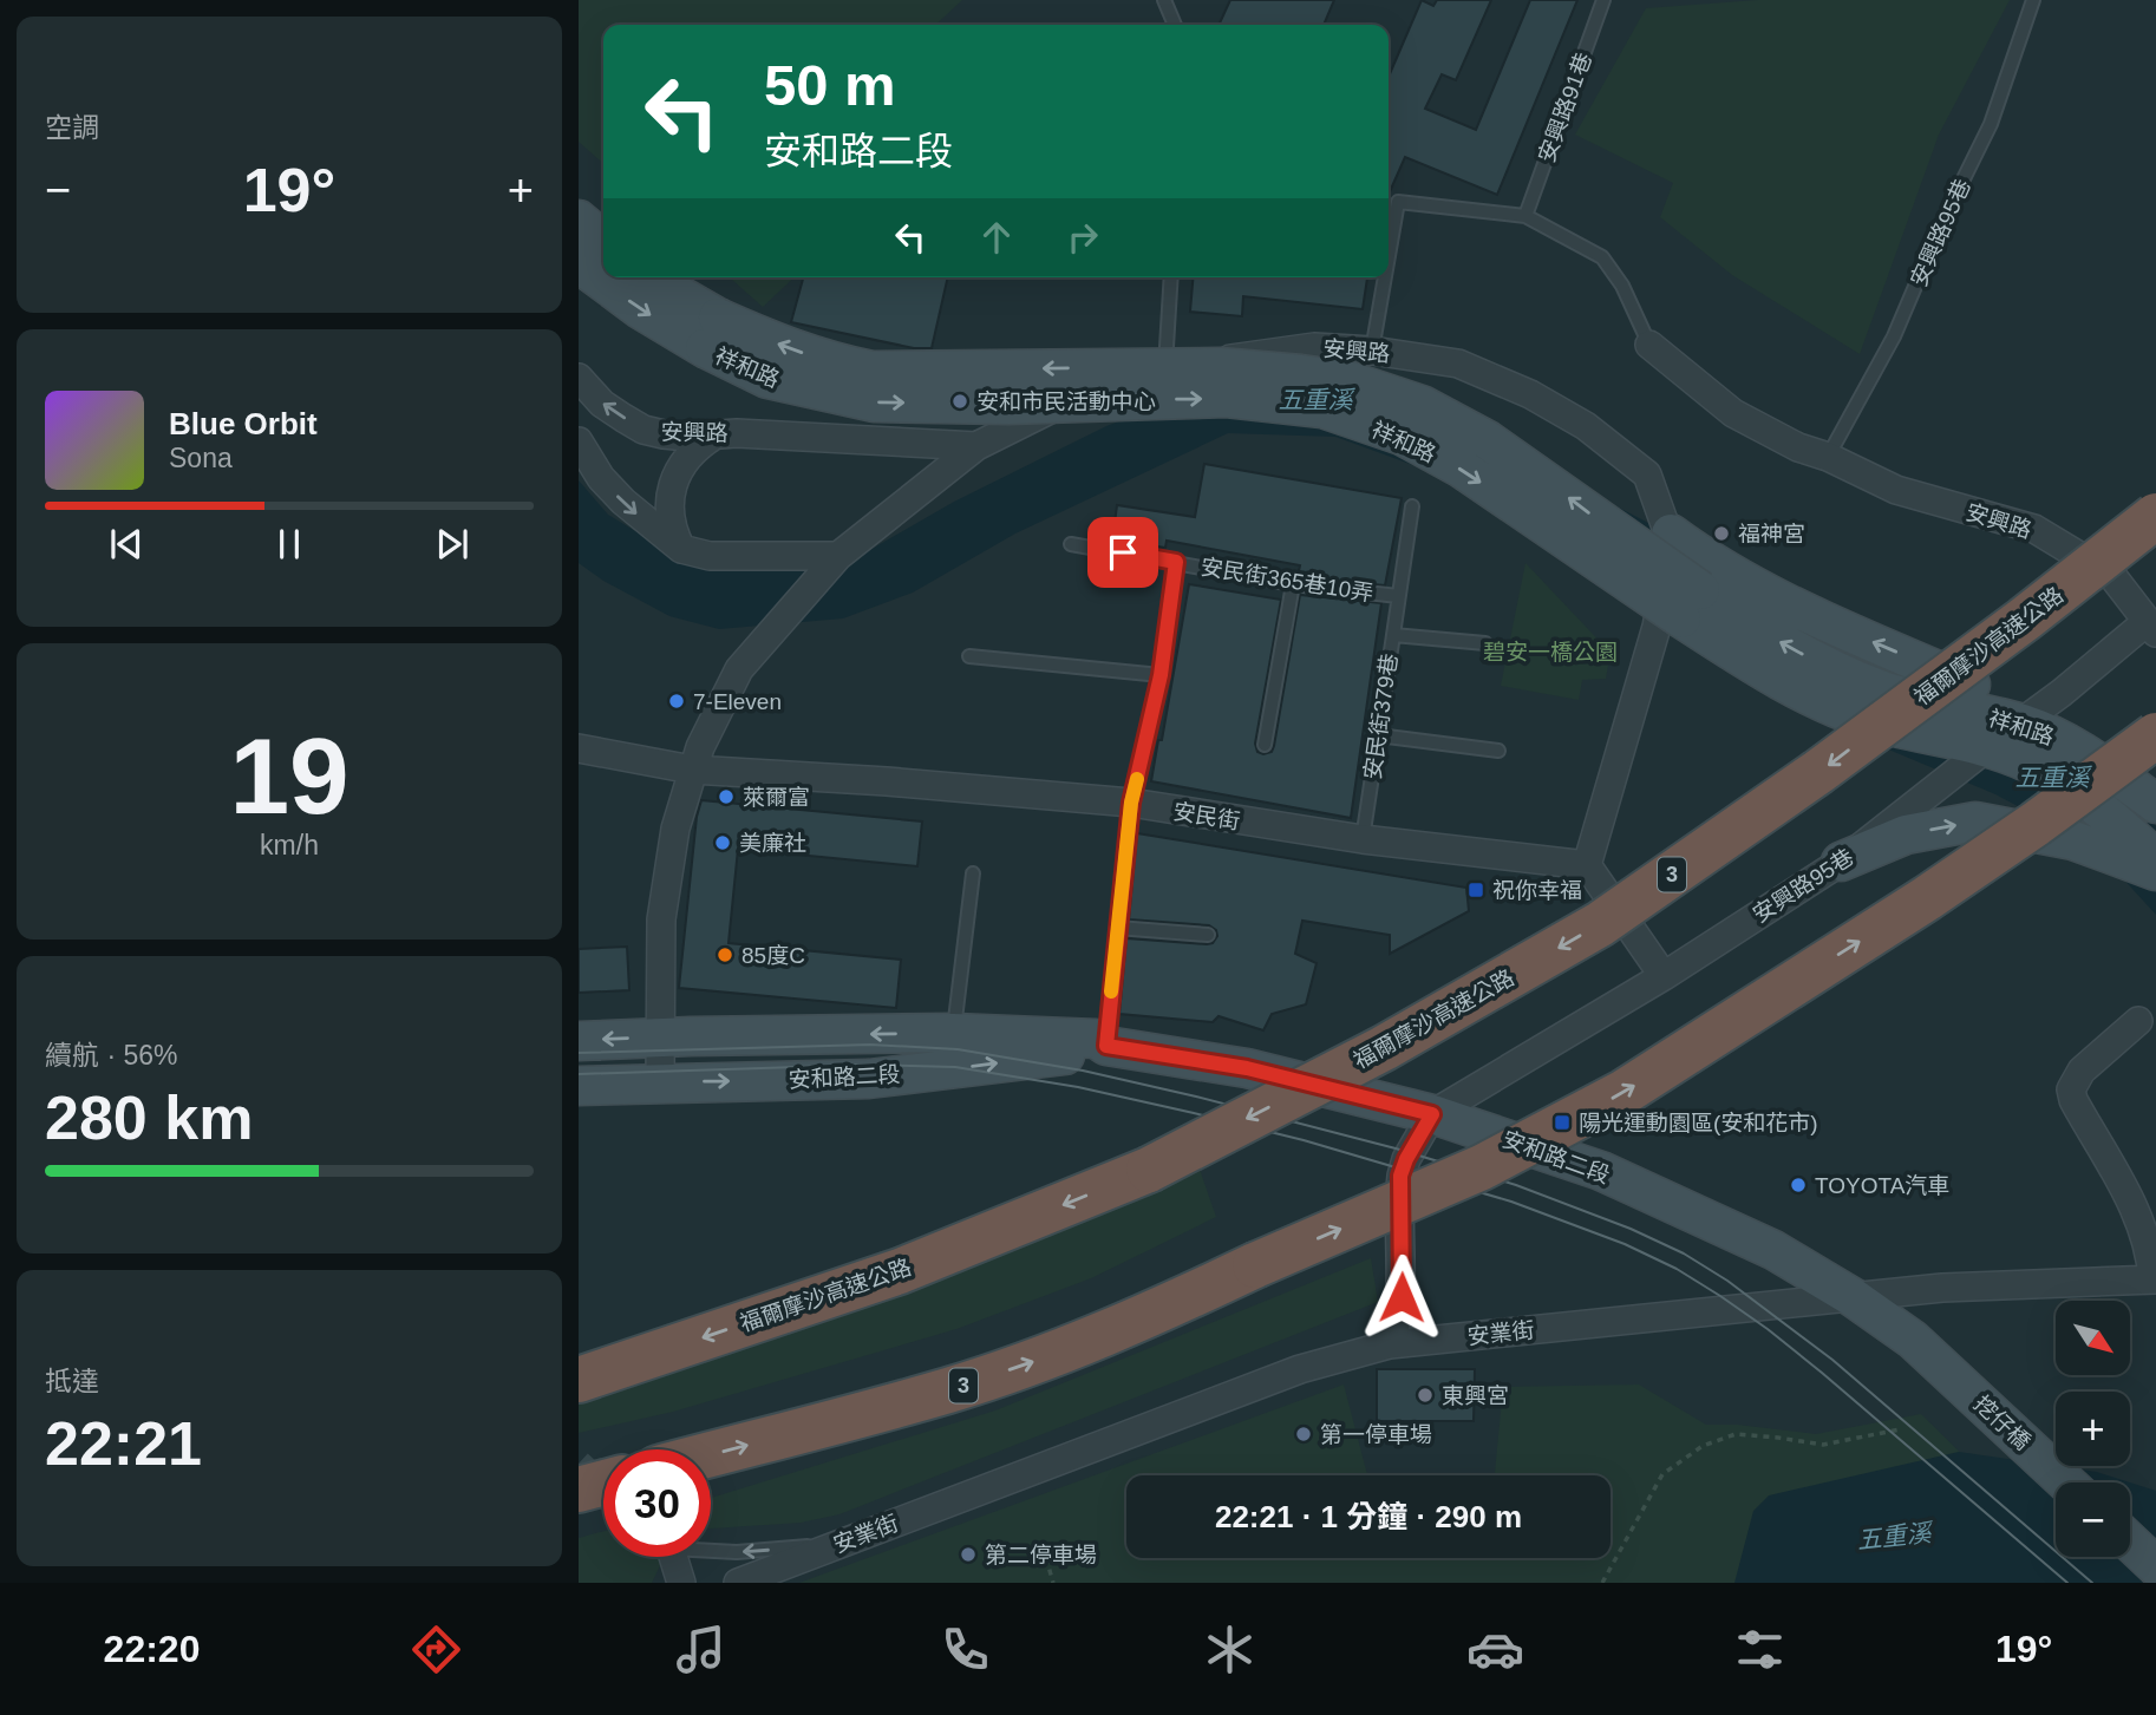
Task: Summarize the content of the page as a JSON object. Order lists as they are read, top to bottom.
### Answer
{
  "streets": {
    "highway": ["福爾摩沙高速公路", "3"],
    "main road": ["祥和路", "安和路二段", "挖仔橋"],
    "street": [
      "安興路95巷",
      "安興路",
      "安民街",
      "安業街"
    ],
    "lane": ["安興路91巷", "安民街365巷10弄", "安民街379巷"]
  },
  "crossings": [
    ["安興路95巷", "安興路"],
    ["安興路95巷", "祥和路"],
    ["安興路95巷", "安和路二段"],
    ["安興路", "安民街"],
    ["安民街379巷", "安民街"],
    ["安和路二段", "安業街"],
    ["安和路二段", "挖仔橋"]
  ],
  "water": ["五重溪"],
  "parks": ["碧安一橋公園"],
  "places": {
    "other": [
      "安和市民活動中心",
      "福神宮",
      "7-Eleven",
      "萊爾富",
      "美廉社",
      "85度C",
      "TOYOTA汽車",
      "東興宮",
      "第一停車場",
      "第二停車場"
    ],
    "transit": ["祝你幸福", "陽光運動園區(安和花市)"]
  },
  "north": "bottom right",
  "page": {
    "tile": [
      "空調",
      ["19", "km/h"],
      ["續航 · 56%", "280 km"],
      ["抵達", "22:21"]
    ],
    "turn": ["50 m", "安和路二段"],
    "heat": ["−", "19°", "+"],
    "song": ["Blue Orbit", "Sona"],
    "map_buttons": ["+", "−"],
    "limit": "30",
    "trip": "22:21 · 1 分鐘 · 290 m",
    "tabs": ["22:20", "19°"]
  }
}
